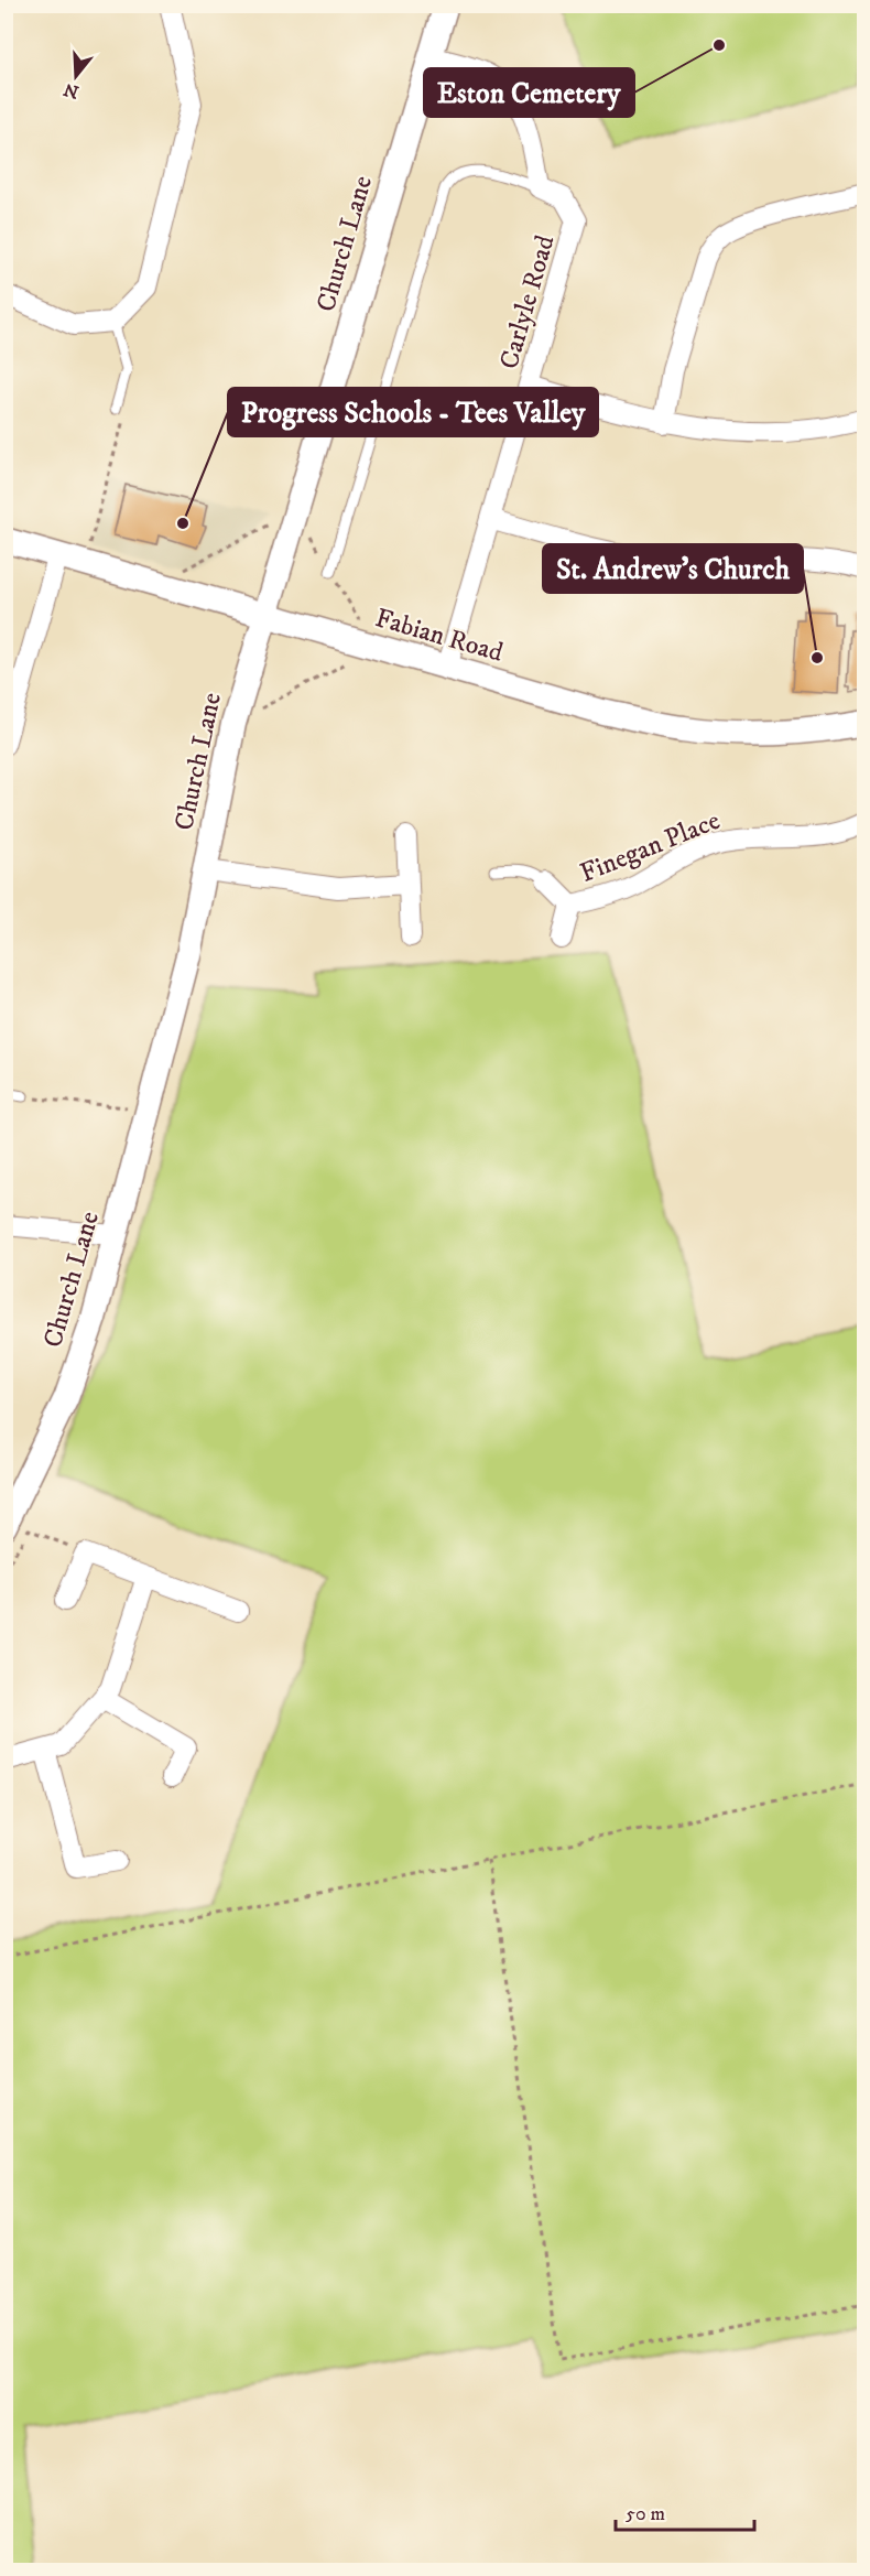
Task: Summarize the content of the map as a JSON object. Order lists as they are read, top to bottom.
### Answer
{
  "streets": {
    "street": [
      "Church Lane",
      "Carlyle Road",
      "Fabian Road",
      "Finegan Place"
    ]
  },
  "crossings": [
    ["Church Lane", "Fabian Road"],
    ["Carlyle Road", "Fabian Road"]
  ],
  "places": ["Eston Cemetery", "Progress Schools - Tees Valley", "St. Andrew's Church"],
  "scale_bar": "50 m",
  "north": "bottom"
}
